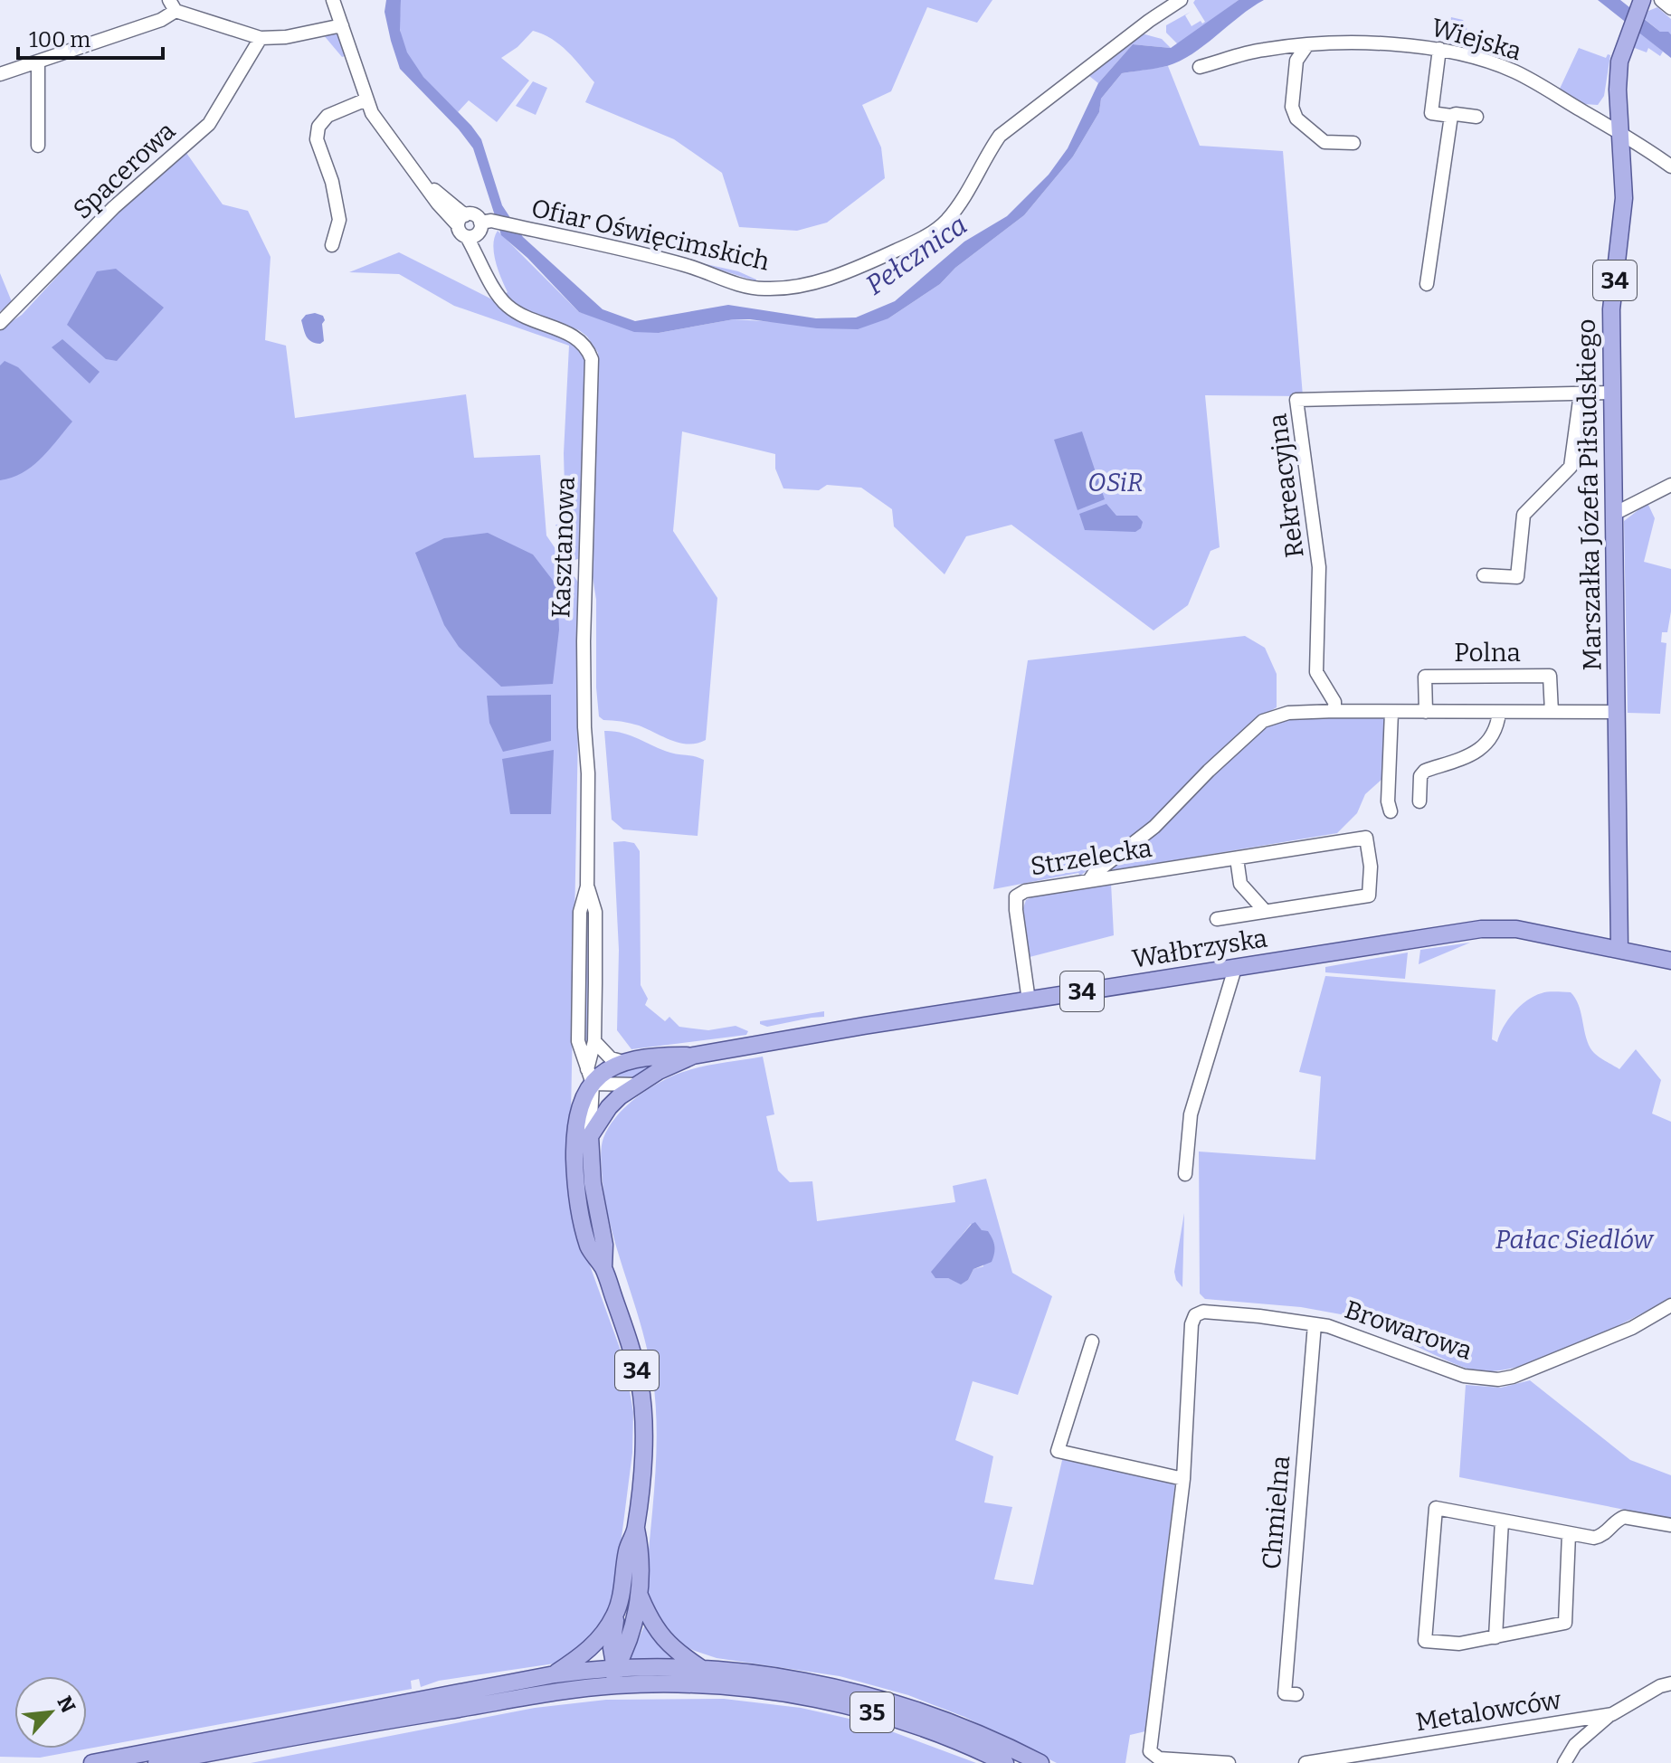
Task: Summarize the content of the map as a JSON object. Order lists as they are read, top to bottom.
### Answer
{
  "streets": {
    "main road": [
      "34",
      "Marszałka Józefa Piłsudskiego",
      "Wałbrzyska",
      "35"
    ],
    "street": [
      "Wiejska",
      "Spacerowa",
      "Ofiar Oświęcimskich",
      "Rekreacyjna",
      "Kasztanowa",
      "Polna",
      "Strzelecka",
      "Browarowa",
      "Chmielna",
      "Metalowców"
    ]
  },
  "crossings": [
    ["Wiejska", "Marszałka Józefa Piłsudskiego"],
    ["Ofiar Oświęcimskich", "Kasztanowa"],
    ["Rekreacyjna", "Marszałka Józefa Piłsudskiego"],
    ["Marszałka Józefa Piłsudskiego", "Wałbrzyska"],
    ["Kasztanowa", "Wałbrzyska"],
    ["Strzelecka", "Wałbrzyska"],
    ["Wałbrzyska", "35"],
    ["Browarowa", "Chmielna"]
  ],
  "water": ["Pełcznica"],
  "parks": ["OSiR", "Pałac Siedlów"],
  "scale_bar": "100 m",
  "north": "top right"
}
